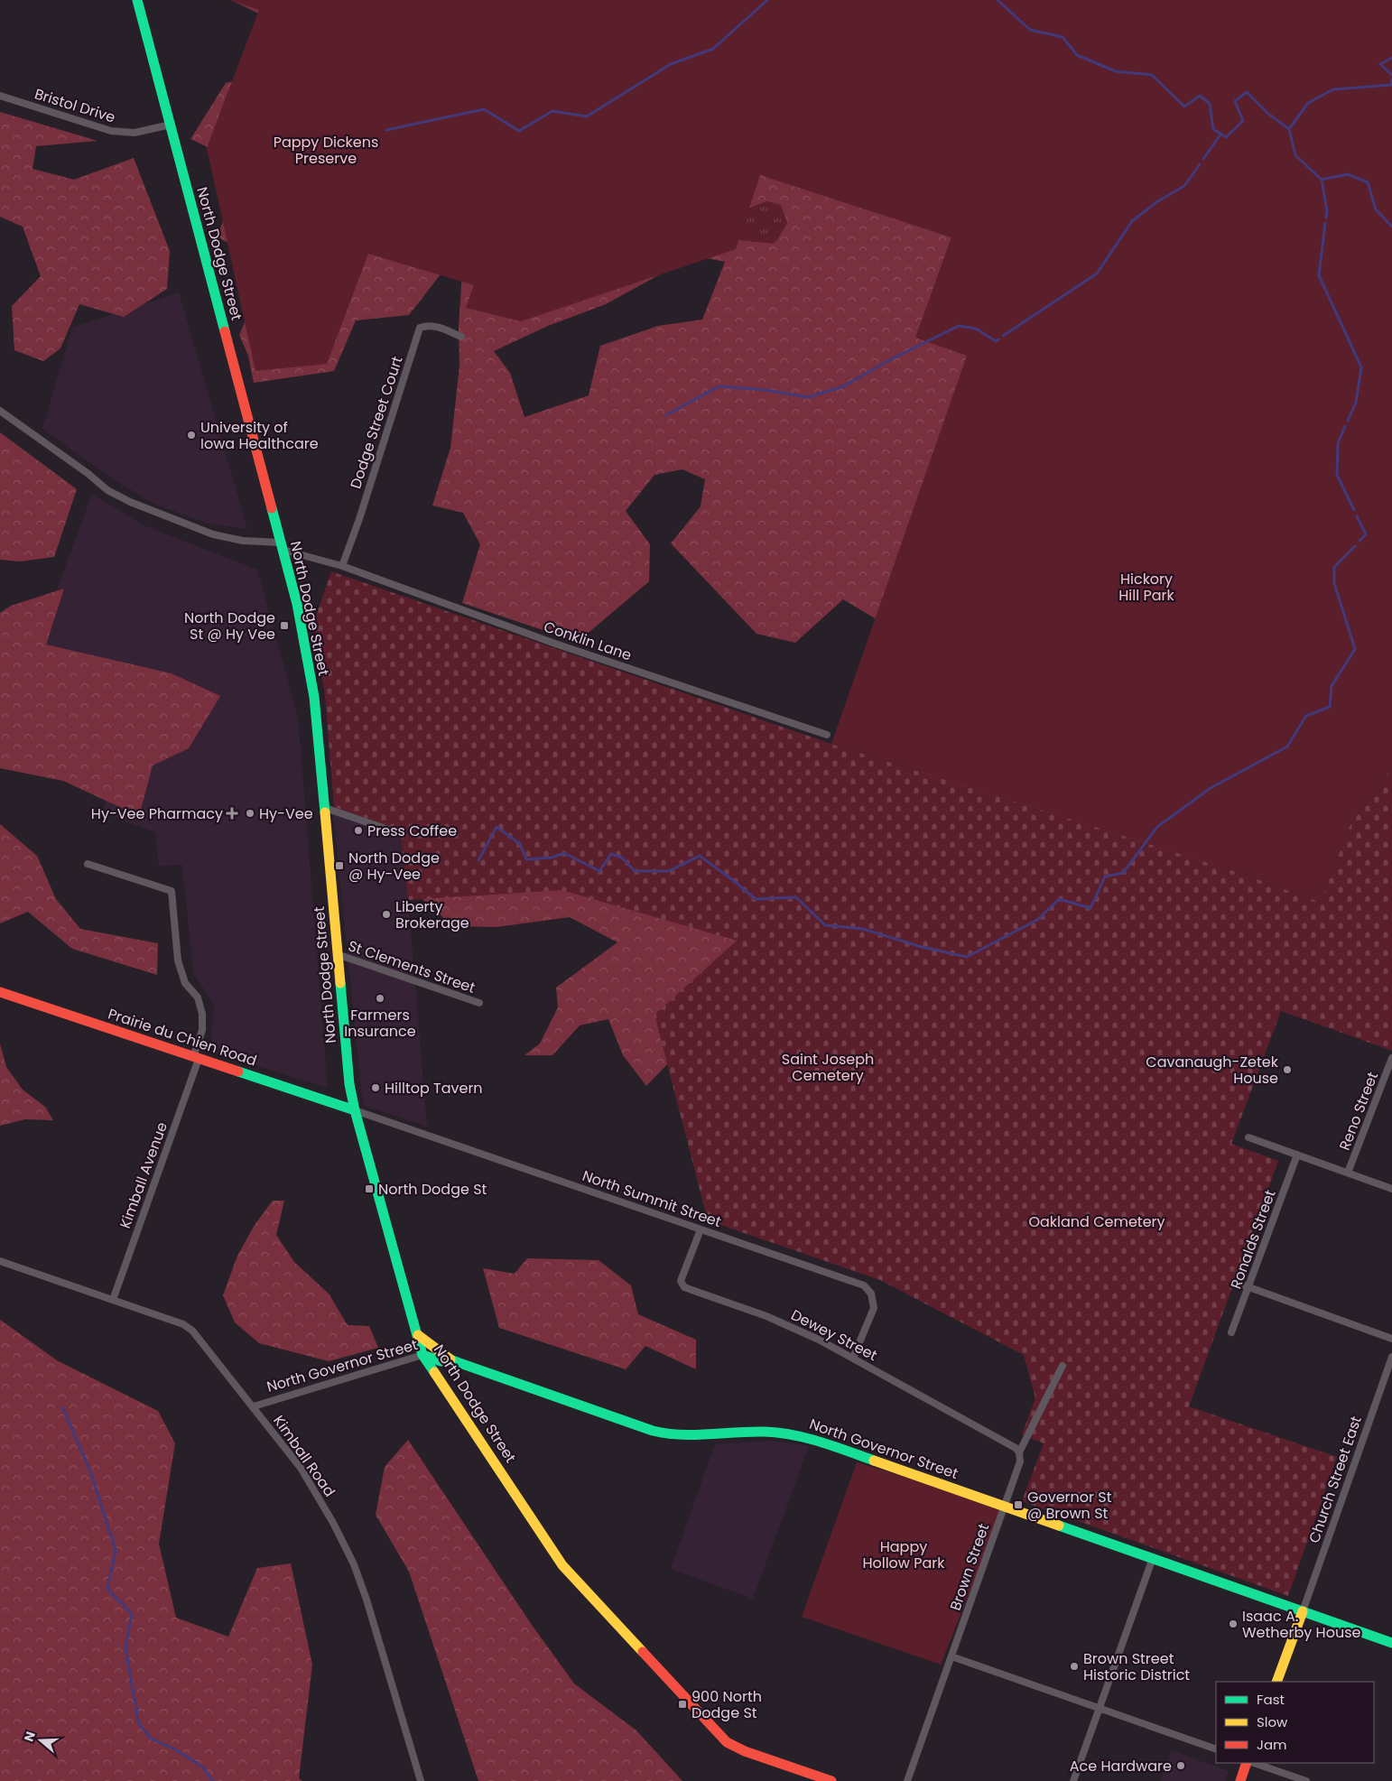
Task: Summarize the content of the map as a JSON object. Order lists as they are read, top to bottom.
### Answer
{
  "streets": {
    "main road": ["North Dodge Street", "Prairie du Chien Road", "North Governor Street"],
    "street": [
      "Bristol Drive",
      "Dodge Street Court",
      "Conklin Lane",
      "St Clements Street",
      "Reno Street",
      "Kimball Avenue",
      "North Summit Street",
      "Ronalds Street",
      "Dewey Street",
      "Kimball Road",
      "Church Street East",
      "Brown Street"
    ]
  },
  "crossings": [
    ["Bristol Drive", "North Dodge Street"],
    ["North Dodge Street", "Conklin Lane"],
    ["North Dodge Street", "St Clements Street"],
    ["North Dodge Street", "Prairie du Chien Road"],
    ["North Dodge Street", "North Summit Street"],
    ["North Dodge Street", "North Governor Street"],
    ["Dodge Street Court", "Conklin Lane"],
    ["Prairie du Chien Road", "Kimball Avenue"],
    ["Prairie du Chien Road", "North Summit Street"],
    ["Reno Street", "Ronalds Street"],
    ["Kimball Avenue", "Kimball Road"],
    ["North Summit Street", "Dewey Street"],
    ["Dewey Street", "Brown Street"],
    ["North Governor Street", "Kimball Road"],
    ["North Governor Street", "Church Street East"],
    ["North Governor Street", "Brown Street"]
  ],
  "parks": [
    "Pappy Dickens Preserve",
    "Hickory Hill Park",
    "Saint Joseph Cemetery",
    "Oakland Cemetery",
    "Happy Hollow Park"
  ],
  "places": {
    "other": [
      "University of Iowa Healthcare",
      "Hy-Vee",
      "Press Coffee",
      "Liberty Brokerage",
      "Farmers Insurance",
      "Cavanaugh-Zetek House",
      "Hilltop Tavern",
      "Isaac A. Wetherby House",
      "Brown Street Historic District",
      "Ace Hardware"
    ],
    "transit": [
      "North Dodge St @ Hy Vee",
      "North Dodge @ Hy-Vee",
      "North Dodge St",
      "Governor St @ Brown St",
      "900 North Dodge St"
    ],
    "health": ["Hy-Vee Pharmacy"]
  },
  "legend": ["Fast", "Slow", "Jam"],
  "north": "left"
}
